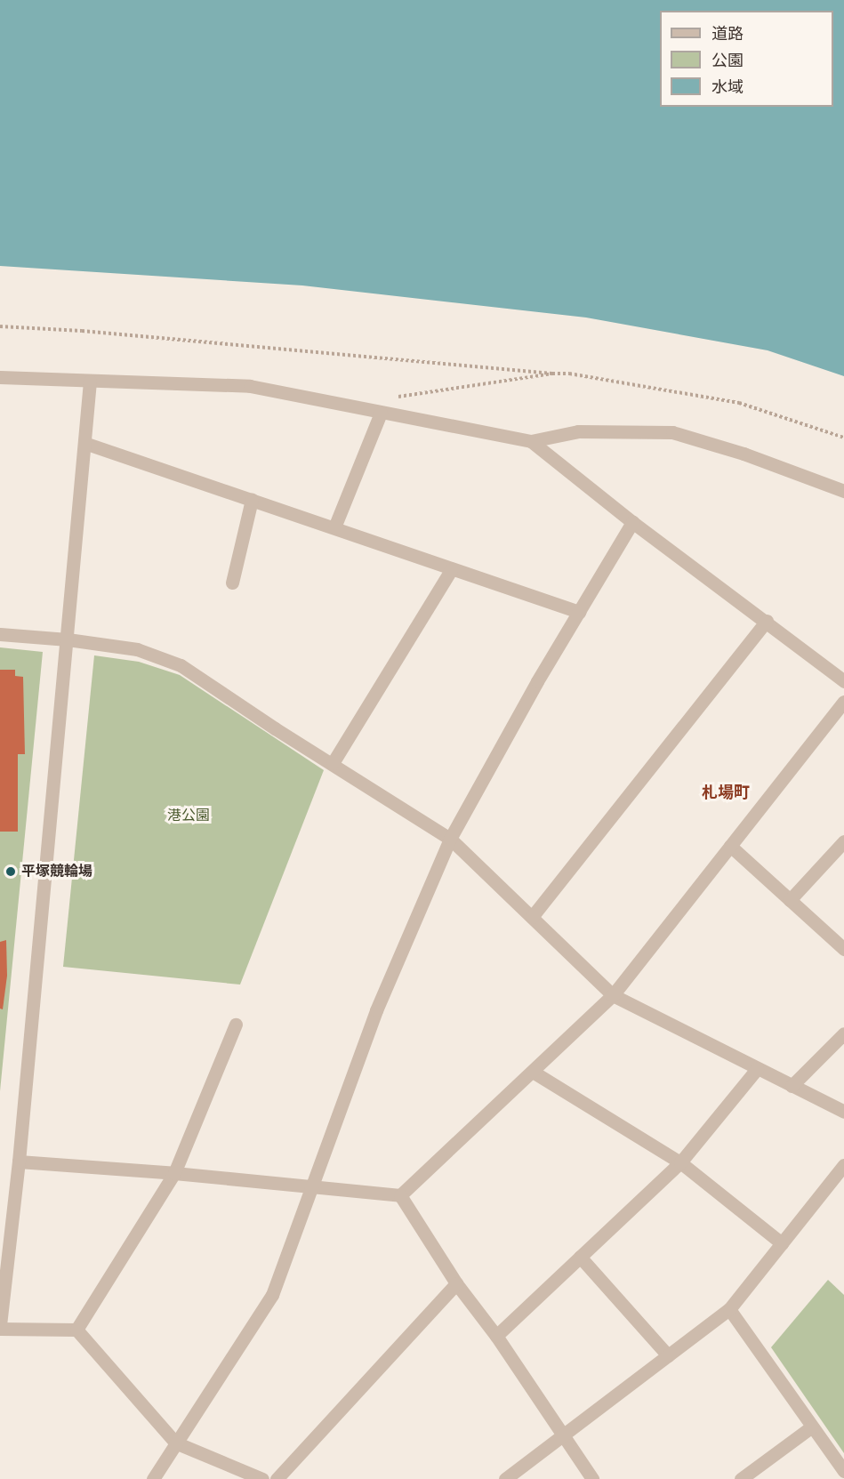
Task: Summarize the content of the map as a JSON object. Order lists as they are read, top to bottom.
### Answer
{
  "districts": ["札場町"],
  "parks": ["港公園"],
  "places": ["平塚競輪場"],
  "legend": ["道路", "公園", "水域"]
}
